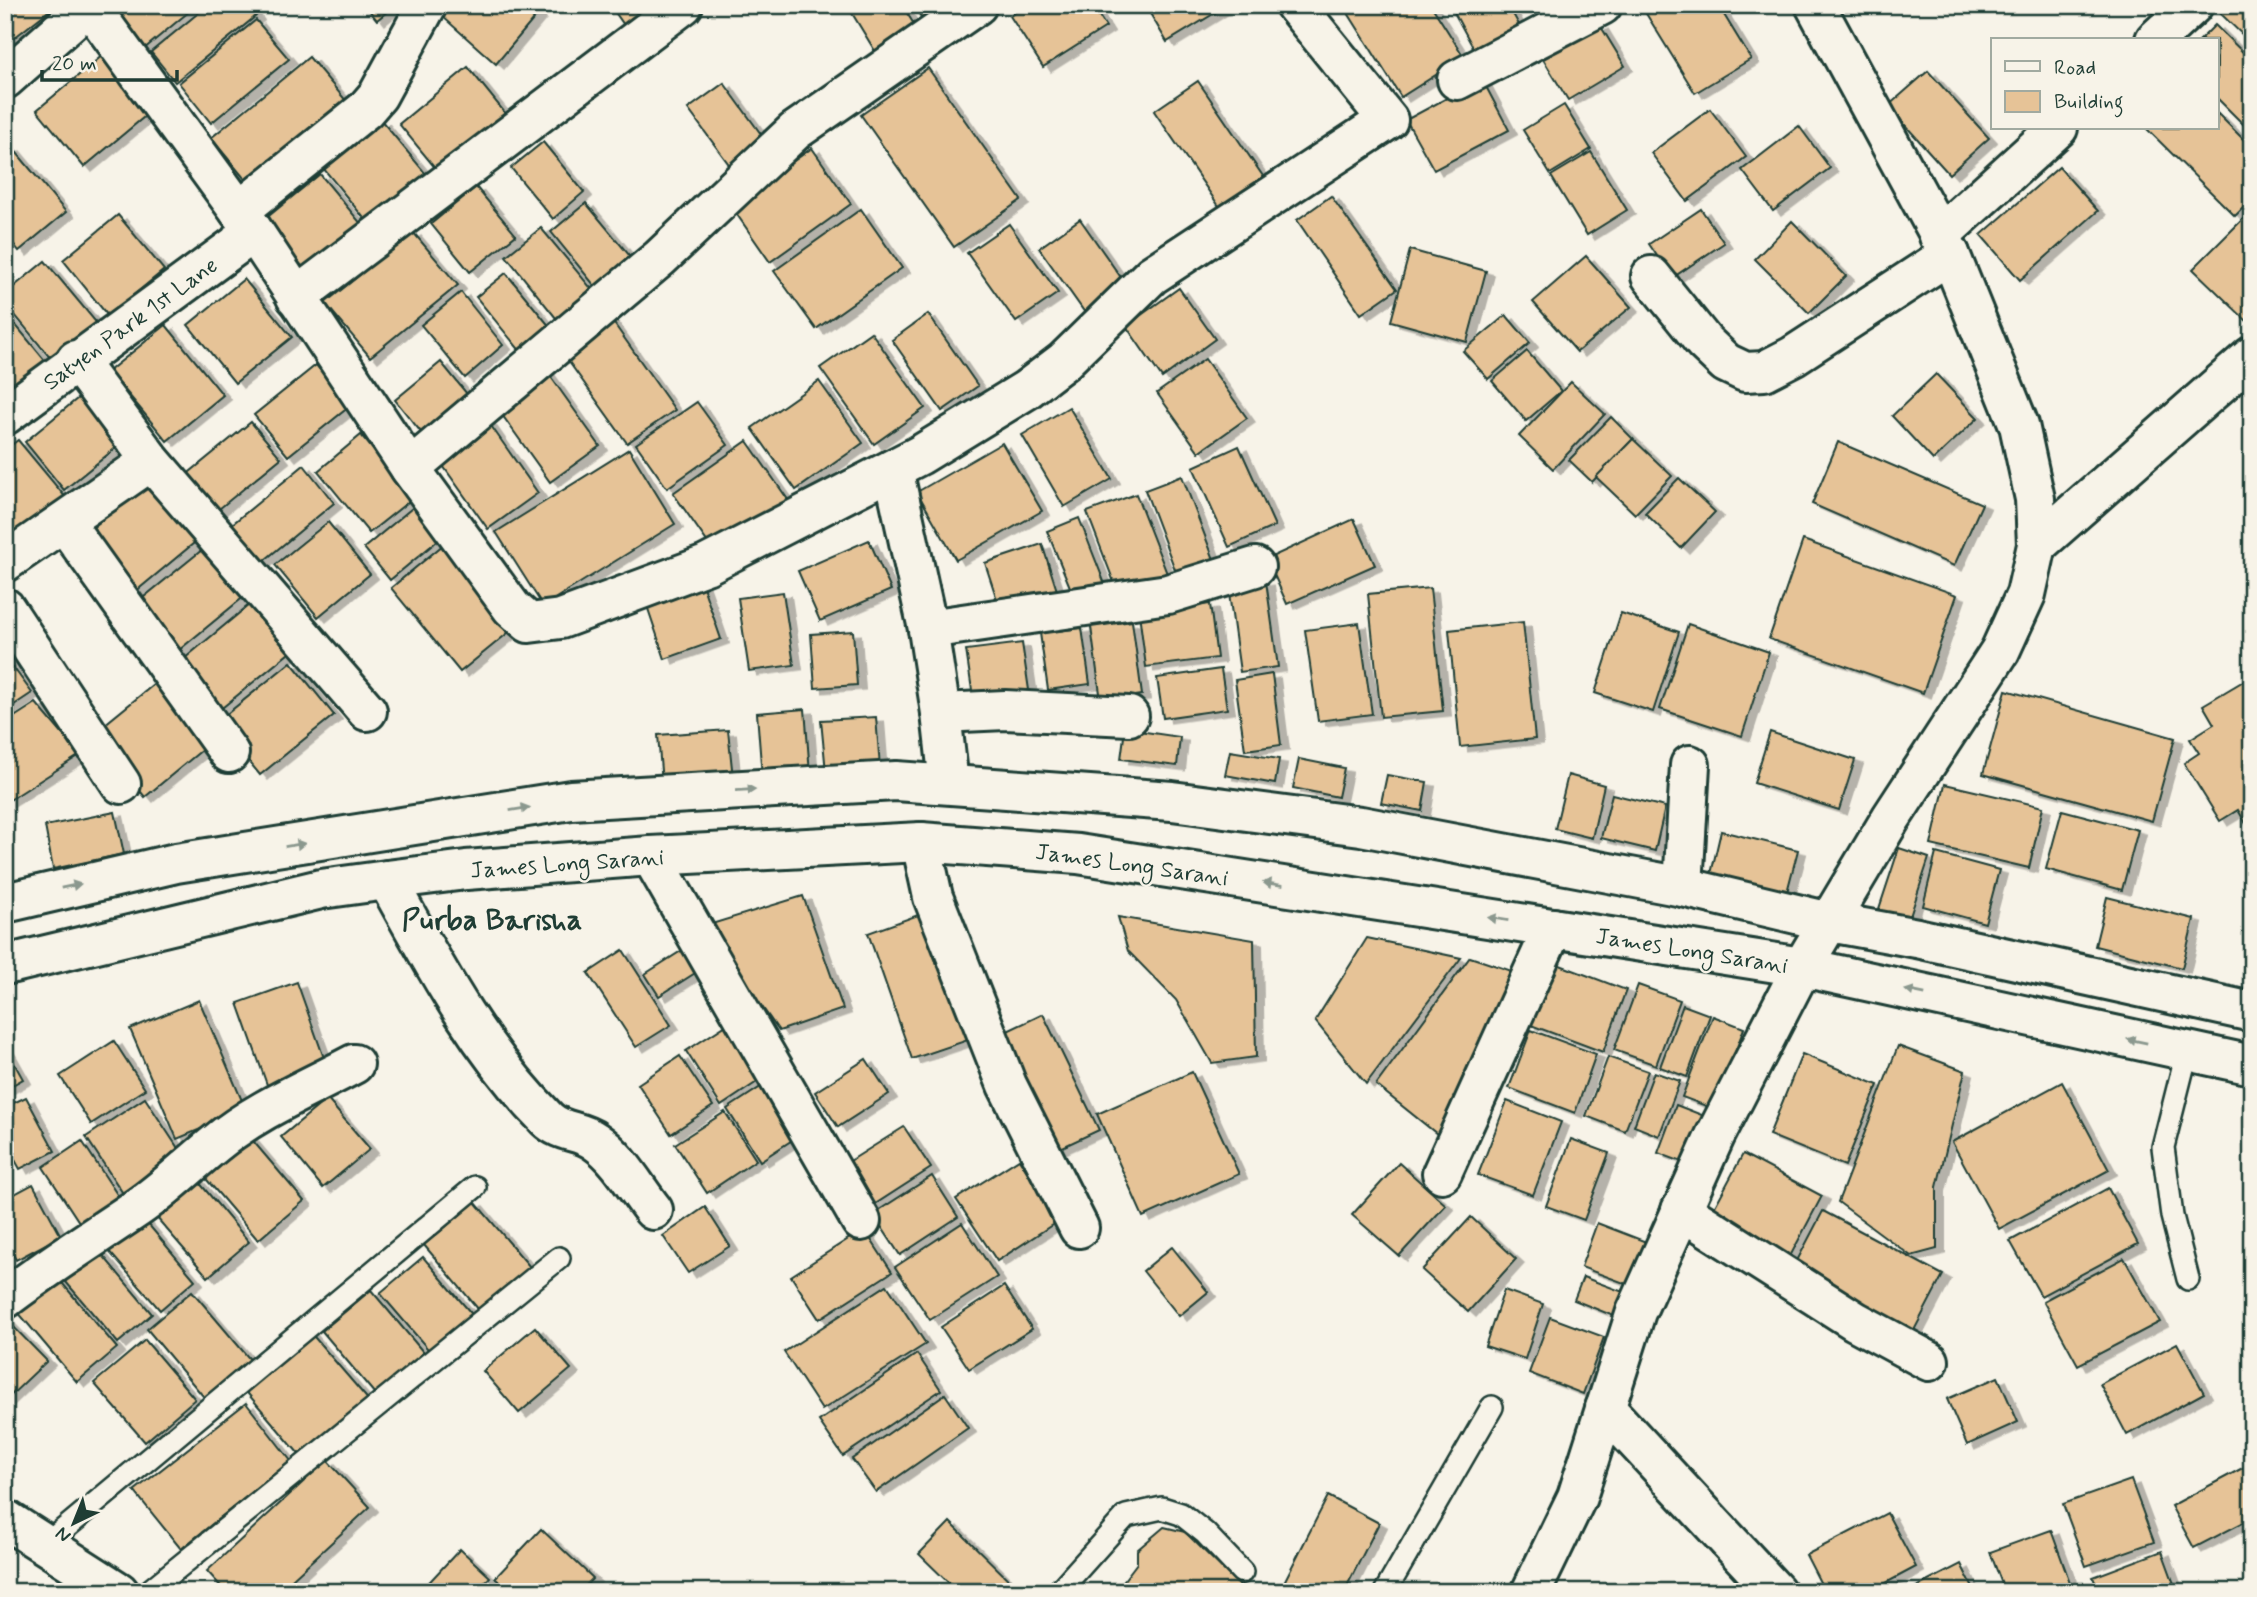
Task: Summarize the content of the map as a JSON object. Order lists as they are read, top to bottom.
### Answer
{
  "streets": {
    "street": ["Satyen Park 1st Lane", "James Long Sarani"]
  },
  "districts": ["Purba Barisha"],
  "legend": ["Road", "Building"],
  "scale_bar": "20 m",
  "north": "bottom left"
}
